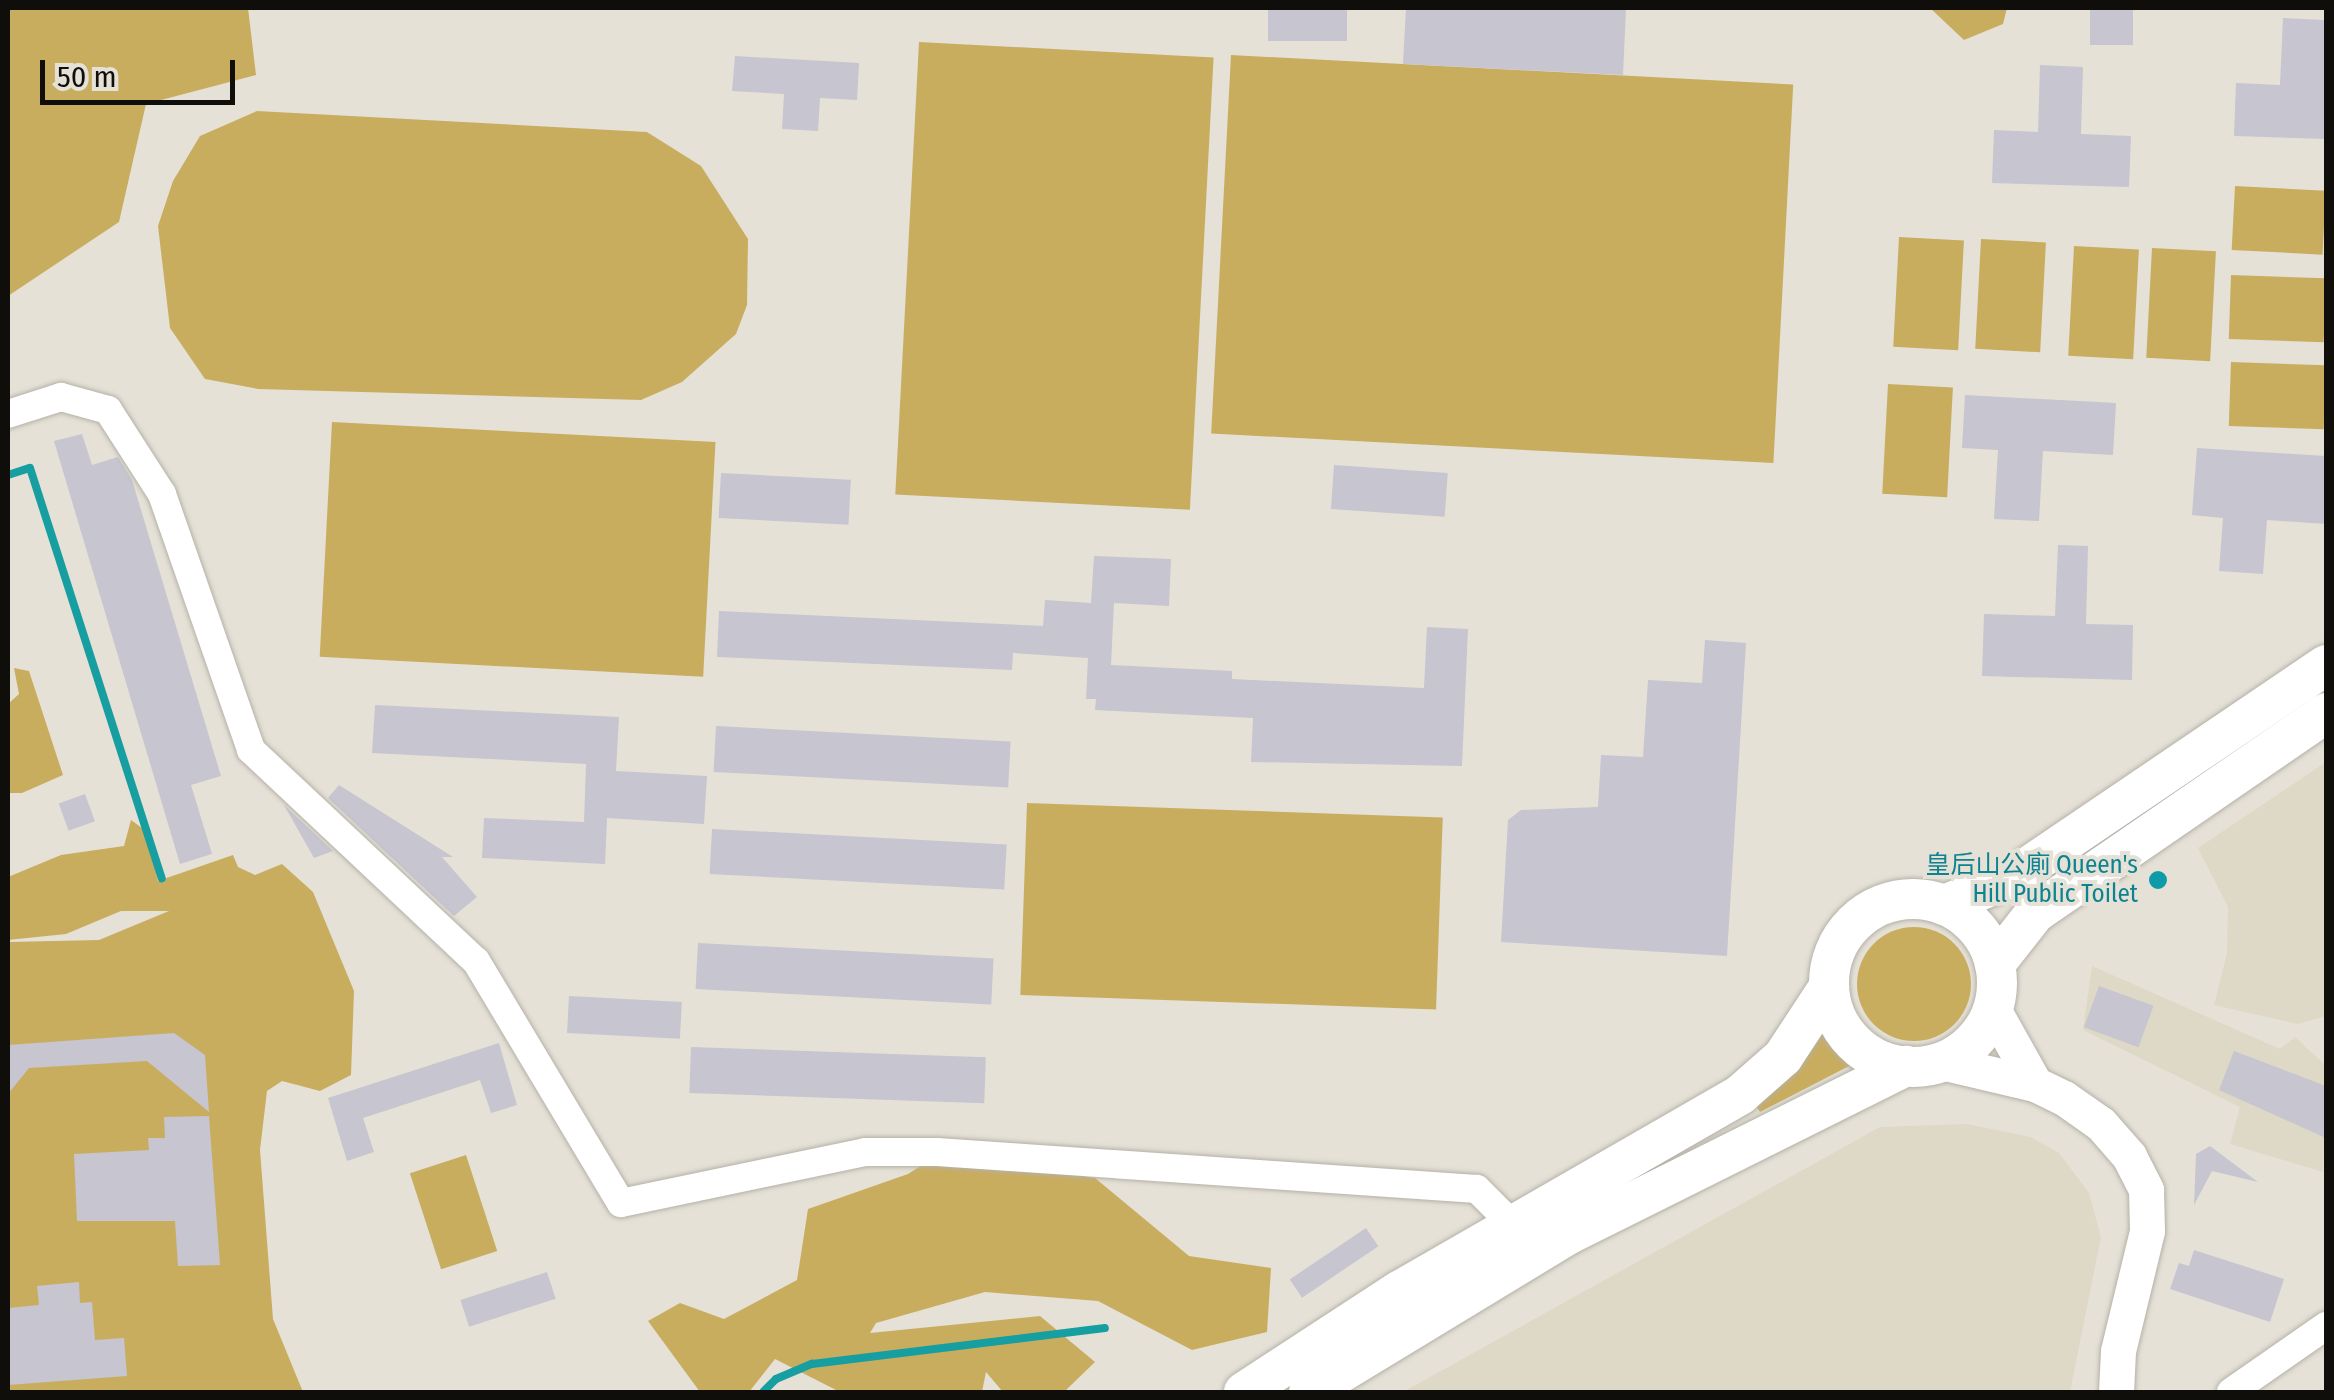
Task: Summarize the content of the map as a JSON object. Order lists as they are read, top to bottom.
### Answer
{
  "places": ["皇后山公廁 Queen's Hill Public Toilet"],
  "scale_bar": "50 m"
}
